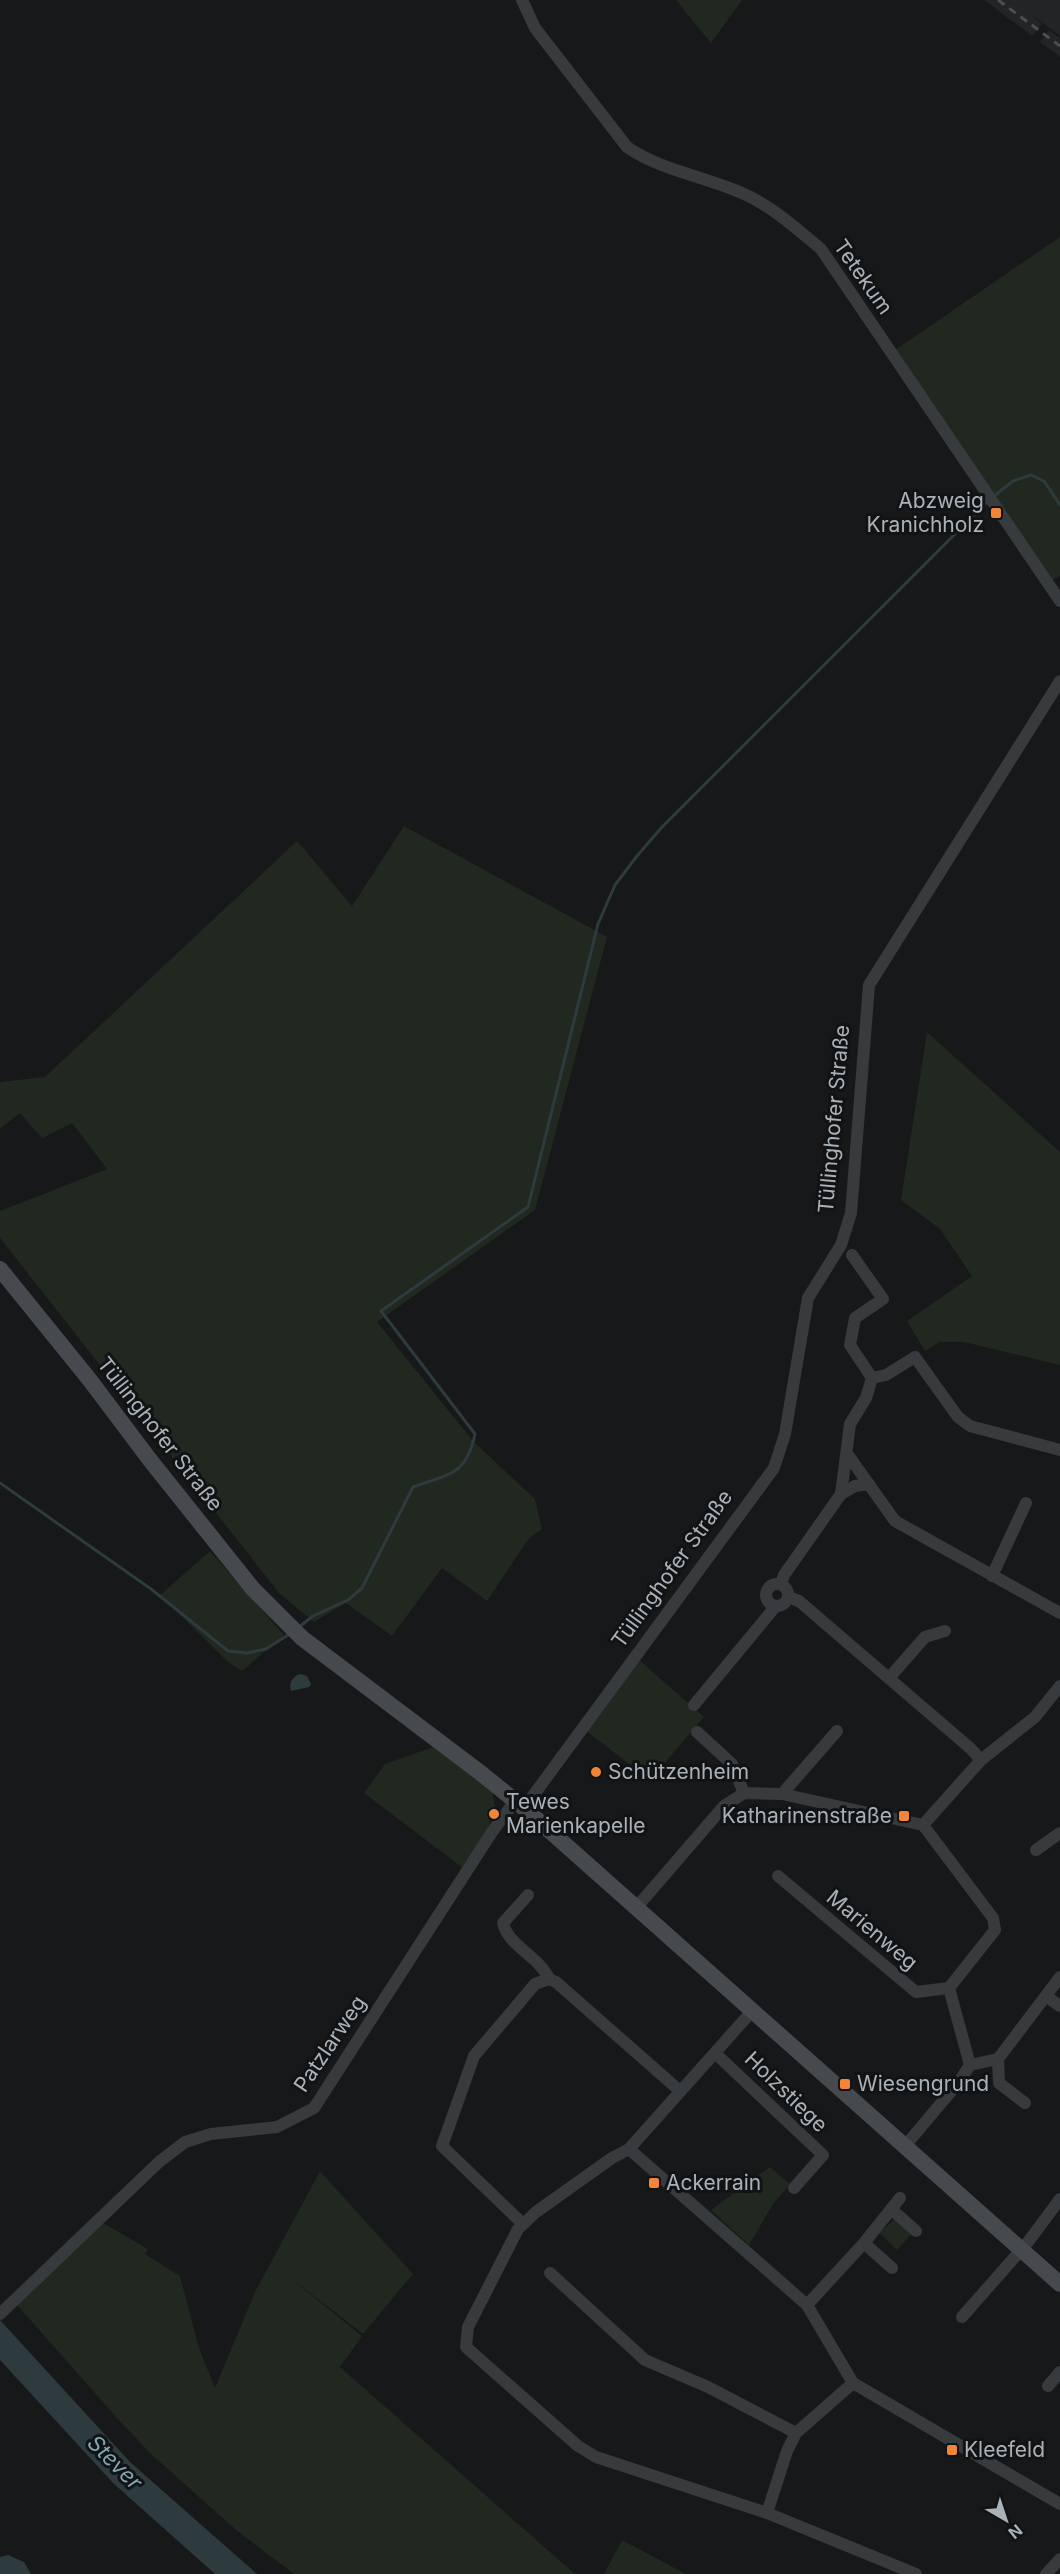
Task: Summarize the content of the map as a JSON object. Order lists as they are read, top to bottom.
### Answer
{
  "streets": {
    "main road": ["Tüllinghofer Straße"],
    "street": [
      "Tetekum",
      "Marienweg",
      "Patzlarweg",
      "Holzstiege"
    ]
  },
  "crossings": [
    ["Tüllinghofer Straße", "Patzlarweg"]
  ],
  "water": ["Stever"],
  "places": {
    "transit": [
      "Abzweig Kranichholz",
      "Katharinenstraße",
      "Wiesengrund",
      "Ackerrain",
      "Kleefeld"
    ],
    "other": ["Schützenheim", "Tewes Marienkapelle"]
  },
  "north": "bottom right"
}
